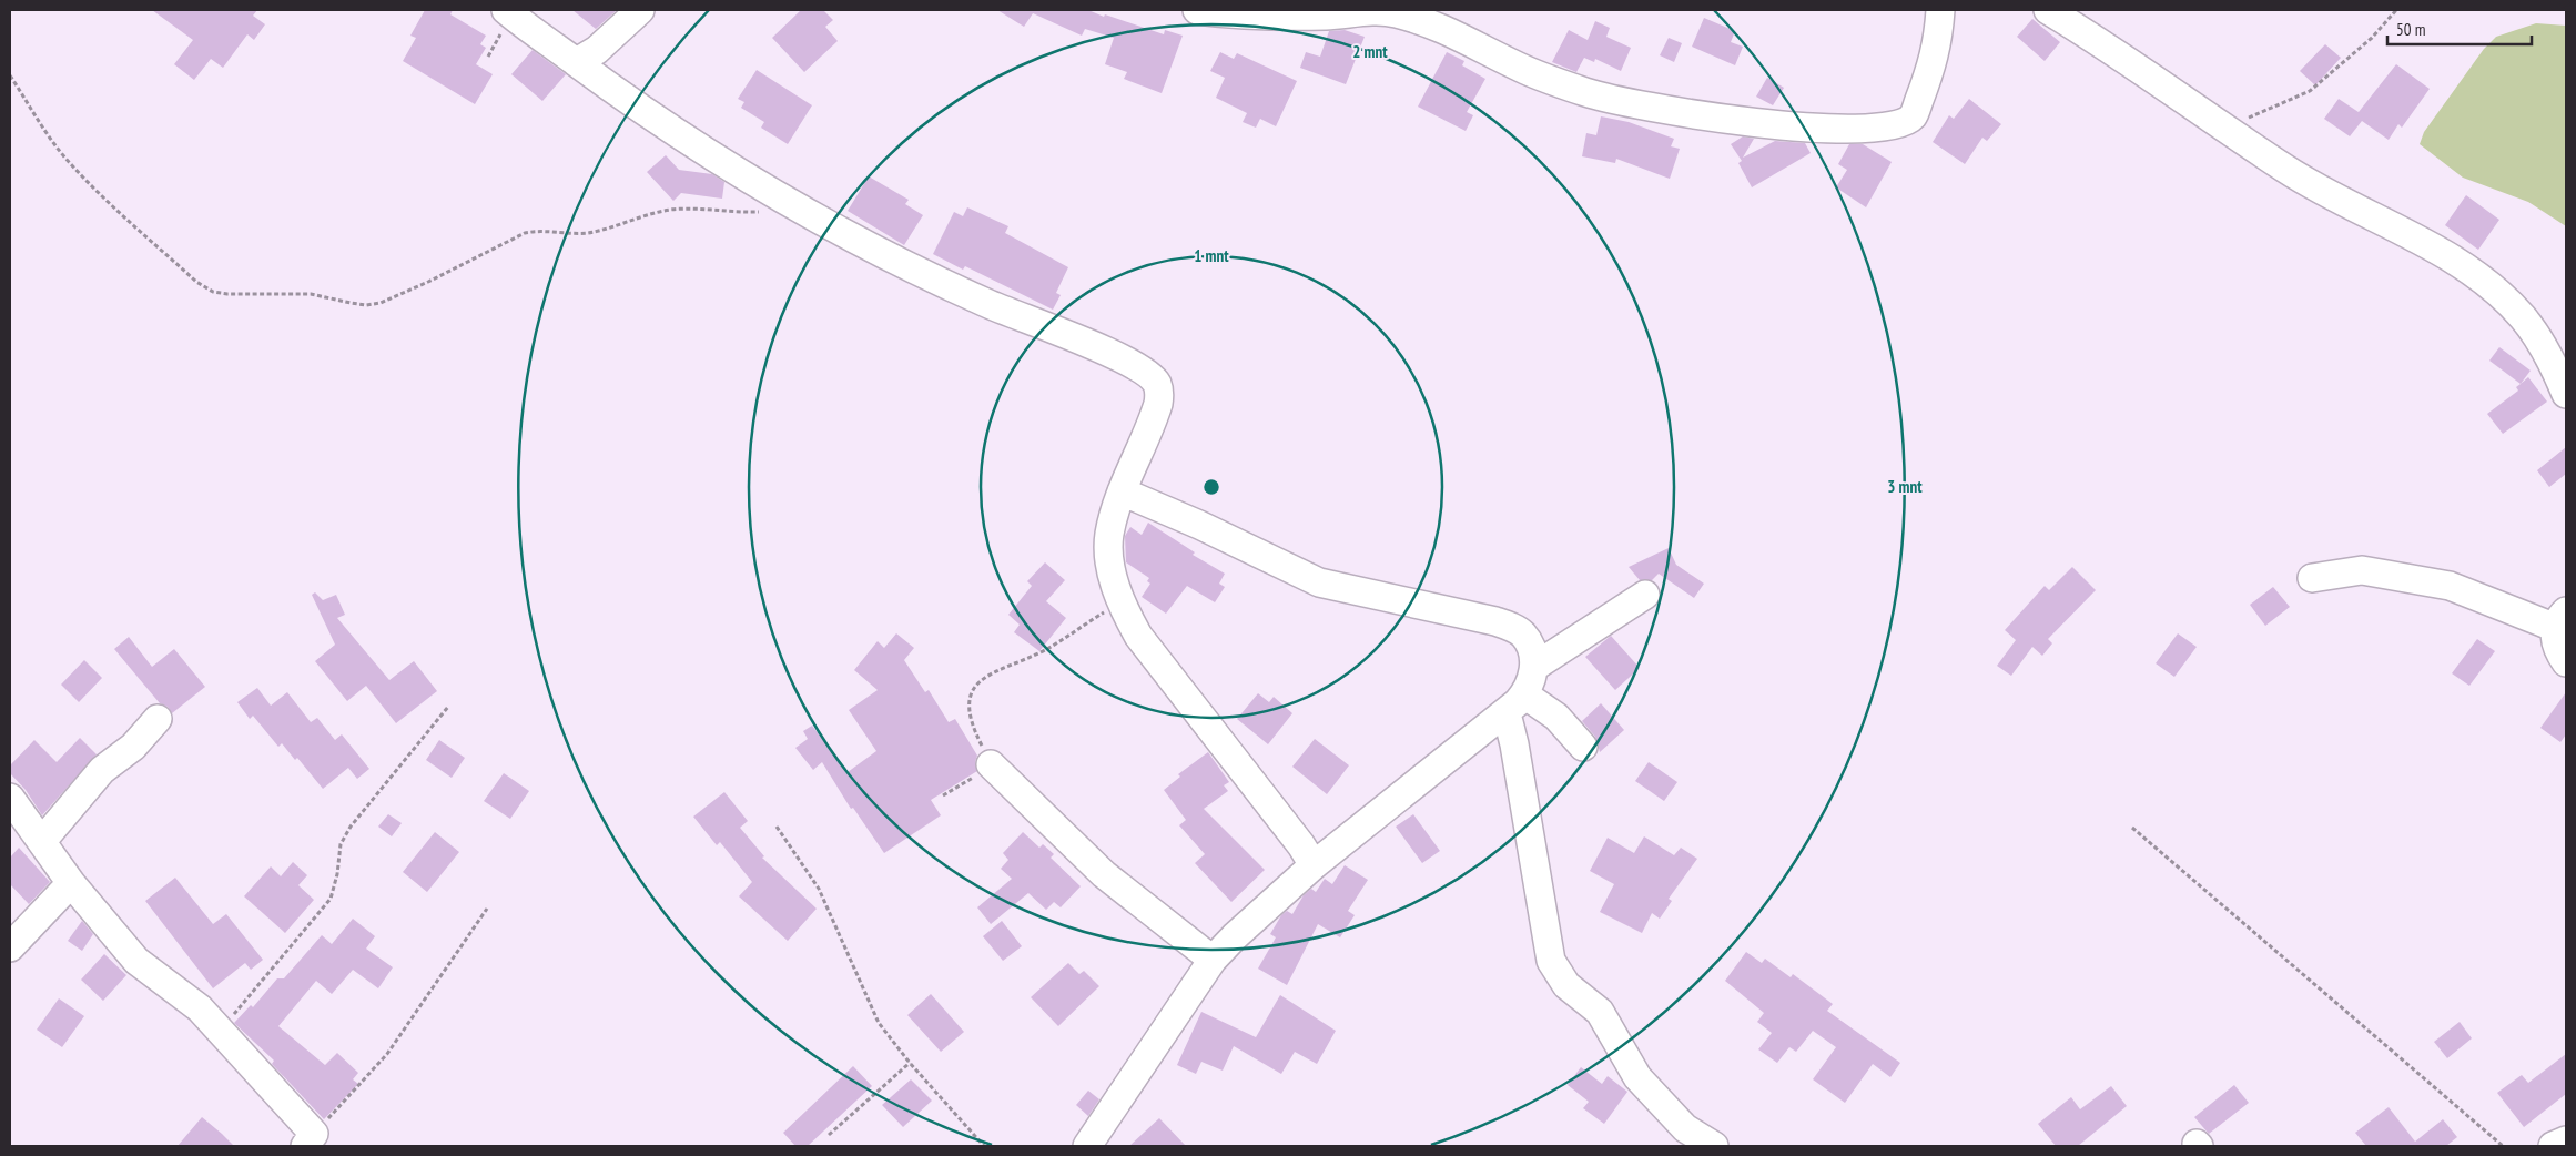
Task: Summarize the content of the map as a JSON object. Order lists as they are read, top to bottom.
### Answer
{
  "scale_bar": "50 m",
  "rings": ["2 mnt", "1 mnt", "3 mnt"]
}
